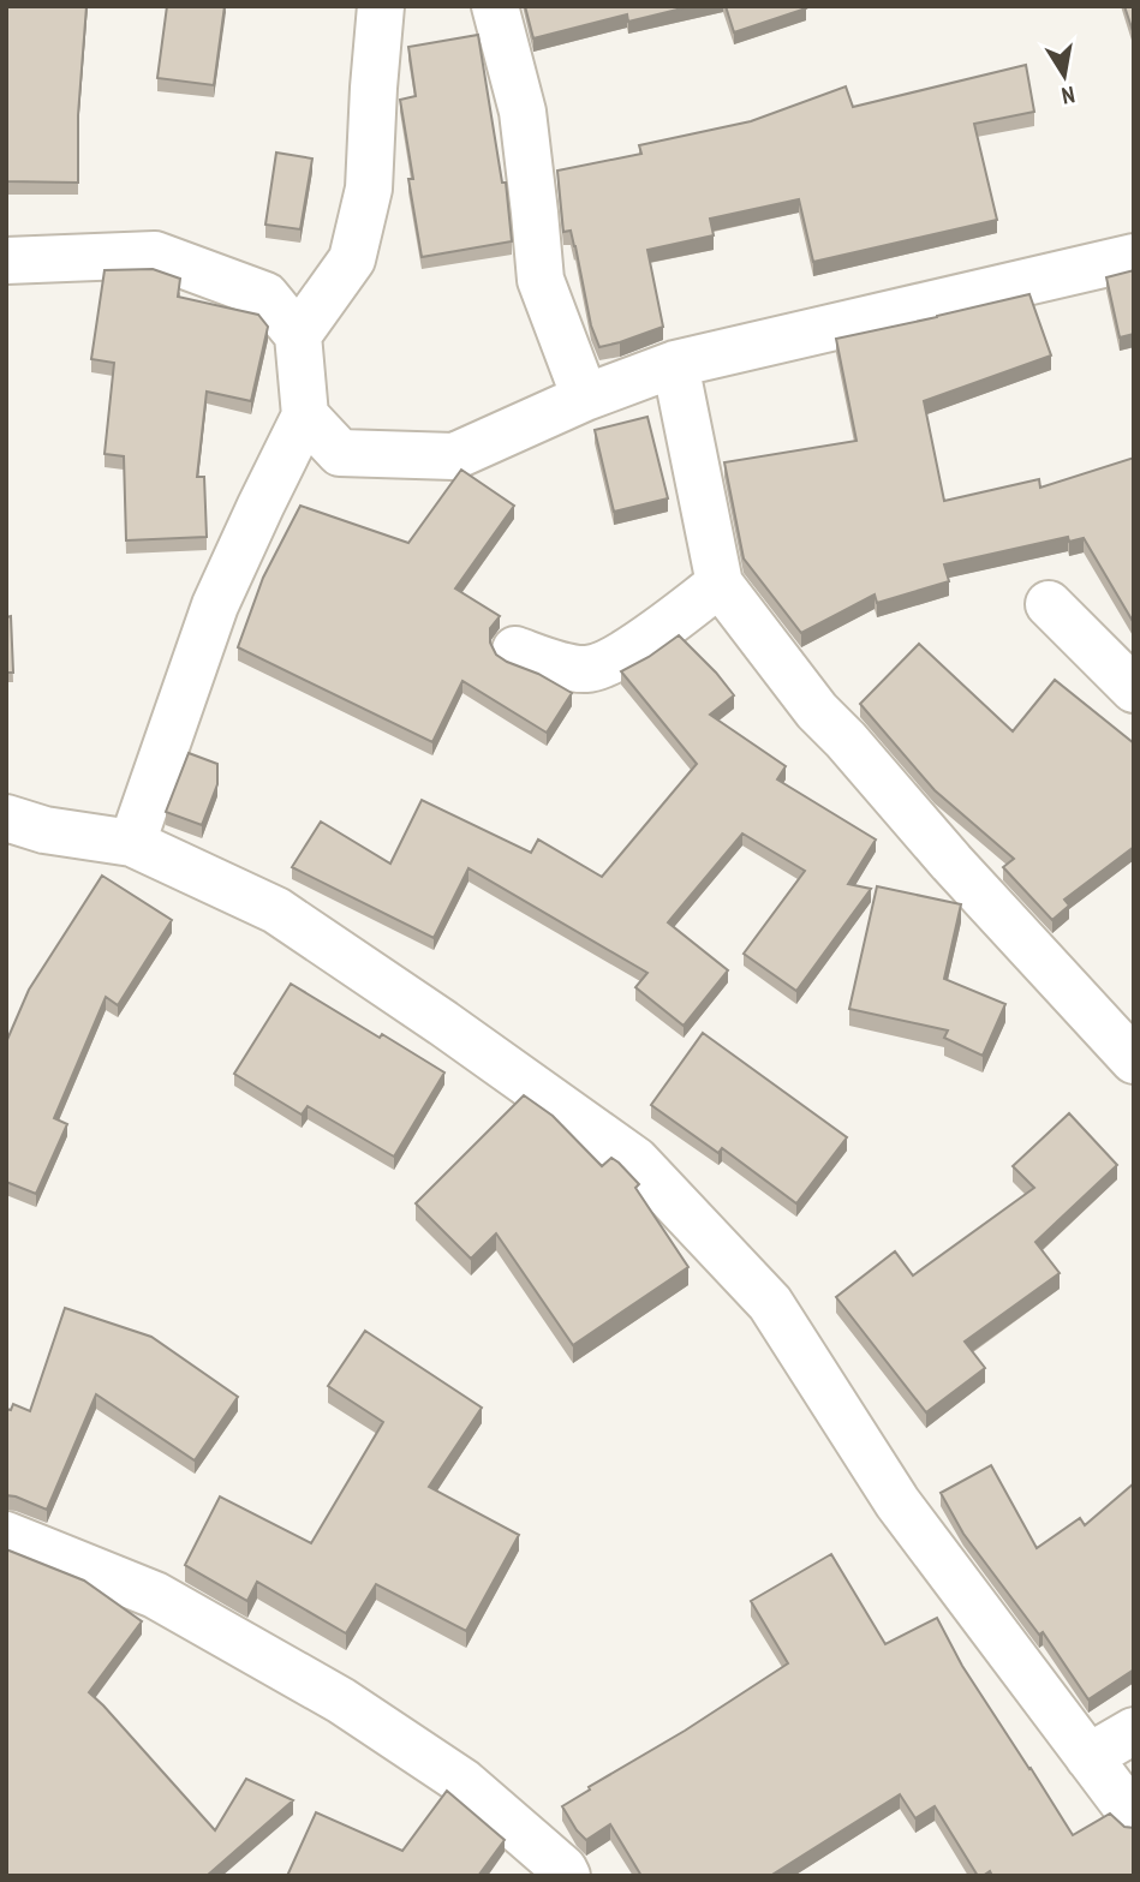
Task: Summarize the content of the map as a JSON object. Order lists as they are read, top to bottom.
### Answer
{
  "north": "bottom"
}
